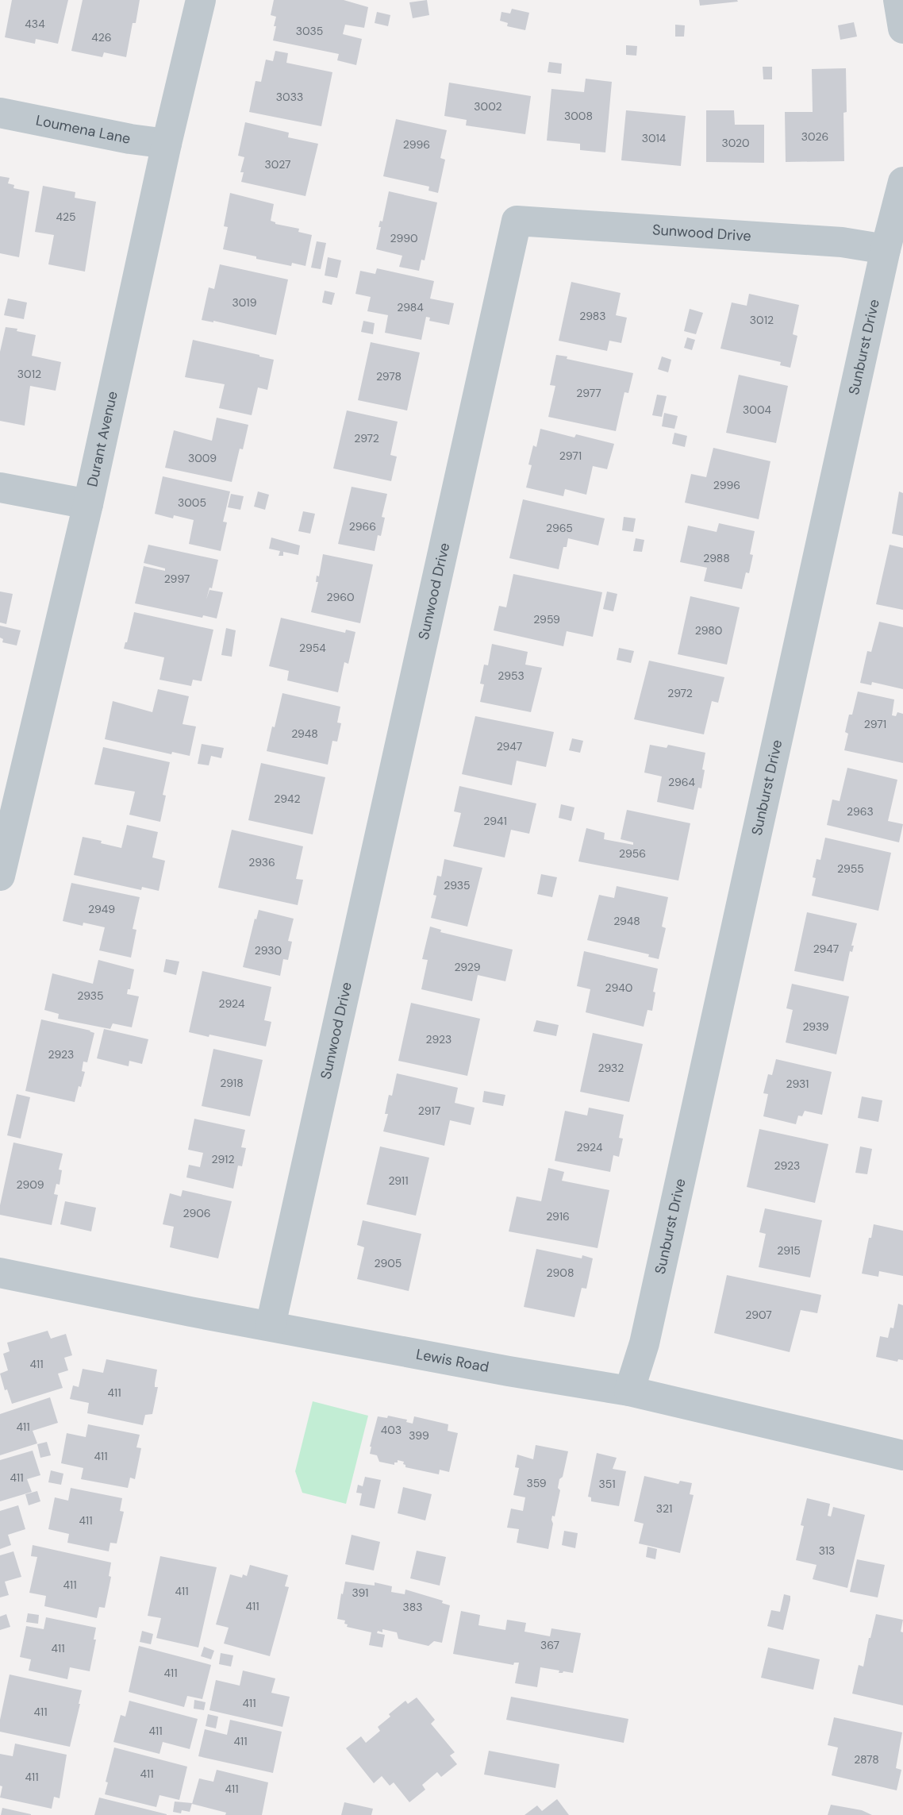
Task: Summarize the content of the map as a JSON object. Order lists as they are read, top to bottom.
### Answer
{
  "streets": {
    "street": [
      "Loumena Lane",
      "Sunwood Drive",
      "Sunburst Drive",
      "Durant Avenue",
      "Lewis Road"
    ]
  },
  "crossings": [
    ["Loumena Lane", "Durant Avenue"],
    ["Sunwood Drive", "Sunburst Drive"],
    ["Sunwood Drive", "Lewis Road"],
    ["Sunburst Drive", "Lewis Road"]
  ],
  "house_numbers": [
    "434",
    "3035",
    "426",
    "3033",
    "3002",
    "3008",
    "3026",
    "3014",
    "3020",
    "2996",
    "3027",
    "425",
    "2990",
    "3019",
    "2984",
    "2983",
    "3012",
    "3012",
    "2978",
    "2977",
    "3004",
    "2972",
    "2971",
    "3009",
    "2996",
    "3005",
    "2966",
    "2965",
    "2988",
    "2997",
    "2960",
    "2959",
    "2980",
    "2954",
    "2953",
    "2972",
    "2971",
    "2948",
    "2947",
    "2964",
    "2942",
    "2963",
    "2941",
    "2956",
    "2936",
    "2955",
    "2935",
    "2949",
    "2948",
    "2947",
    "2930",
    "2929",
    "2940",
    "2935",
    "2924",
    "2939",
    "2923",
    "2923",
    "2932",
    "2918",
    "2931",
    "2917",
    "2924",
    "2912",
    "2923",
    "2911",
    "2909",
    "2906",
    "2916",
    "2915",
    "2905",
    "2908",
    "2907",
    "411",
    "411",
    "411",
    "403",
    "399",
    "411",
    "411",
    "359",
    "351",
    "321",
    "411",
    "313",
    "411",
    "411",
    "391",
    "411",
    "383",
    "367",
    "411",
    "411",
    "411",
    "411",
    "411",
    "411",
    "2878",
    "411",
    "411",
    "411"
  ]
}
